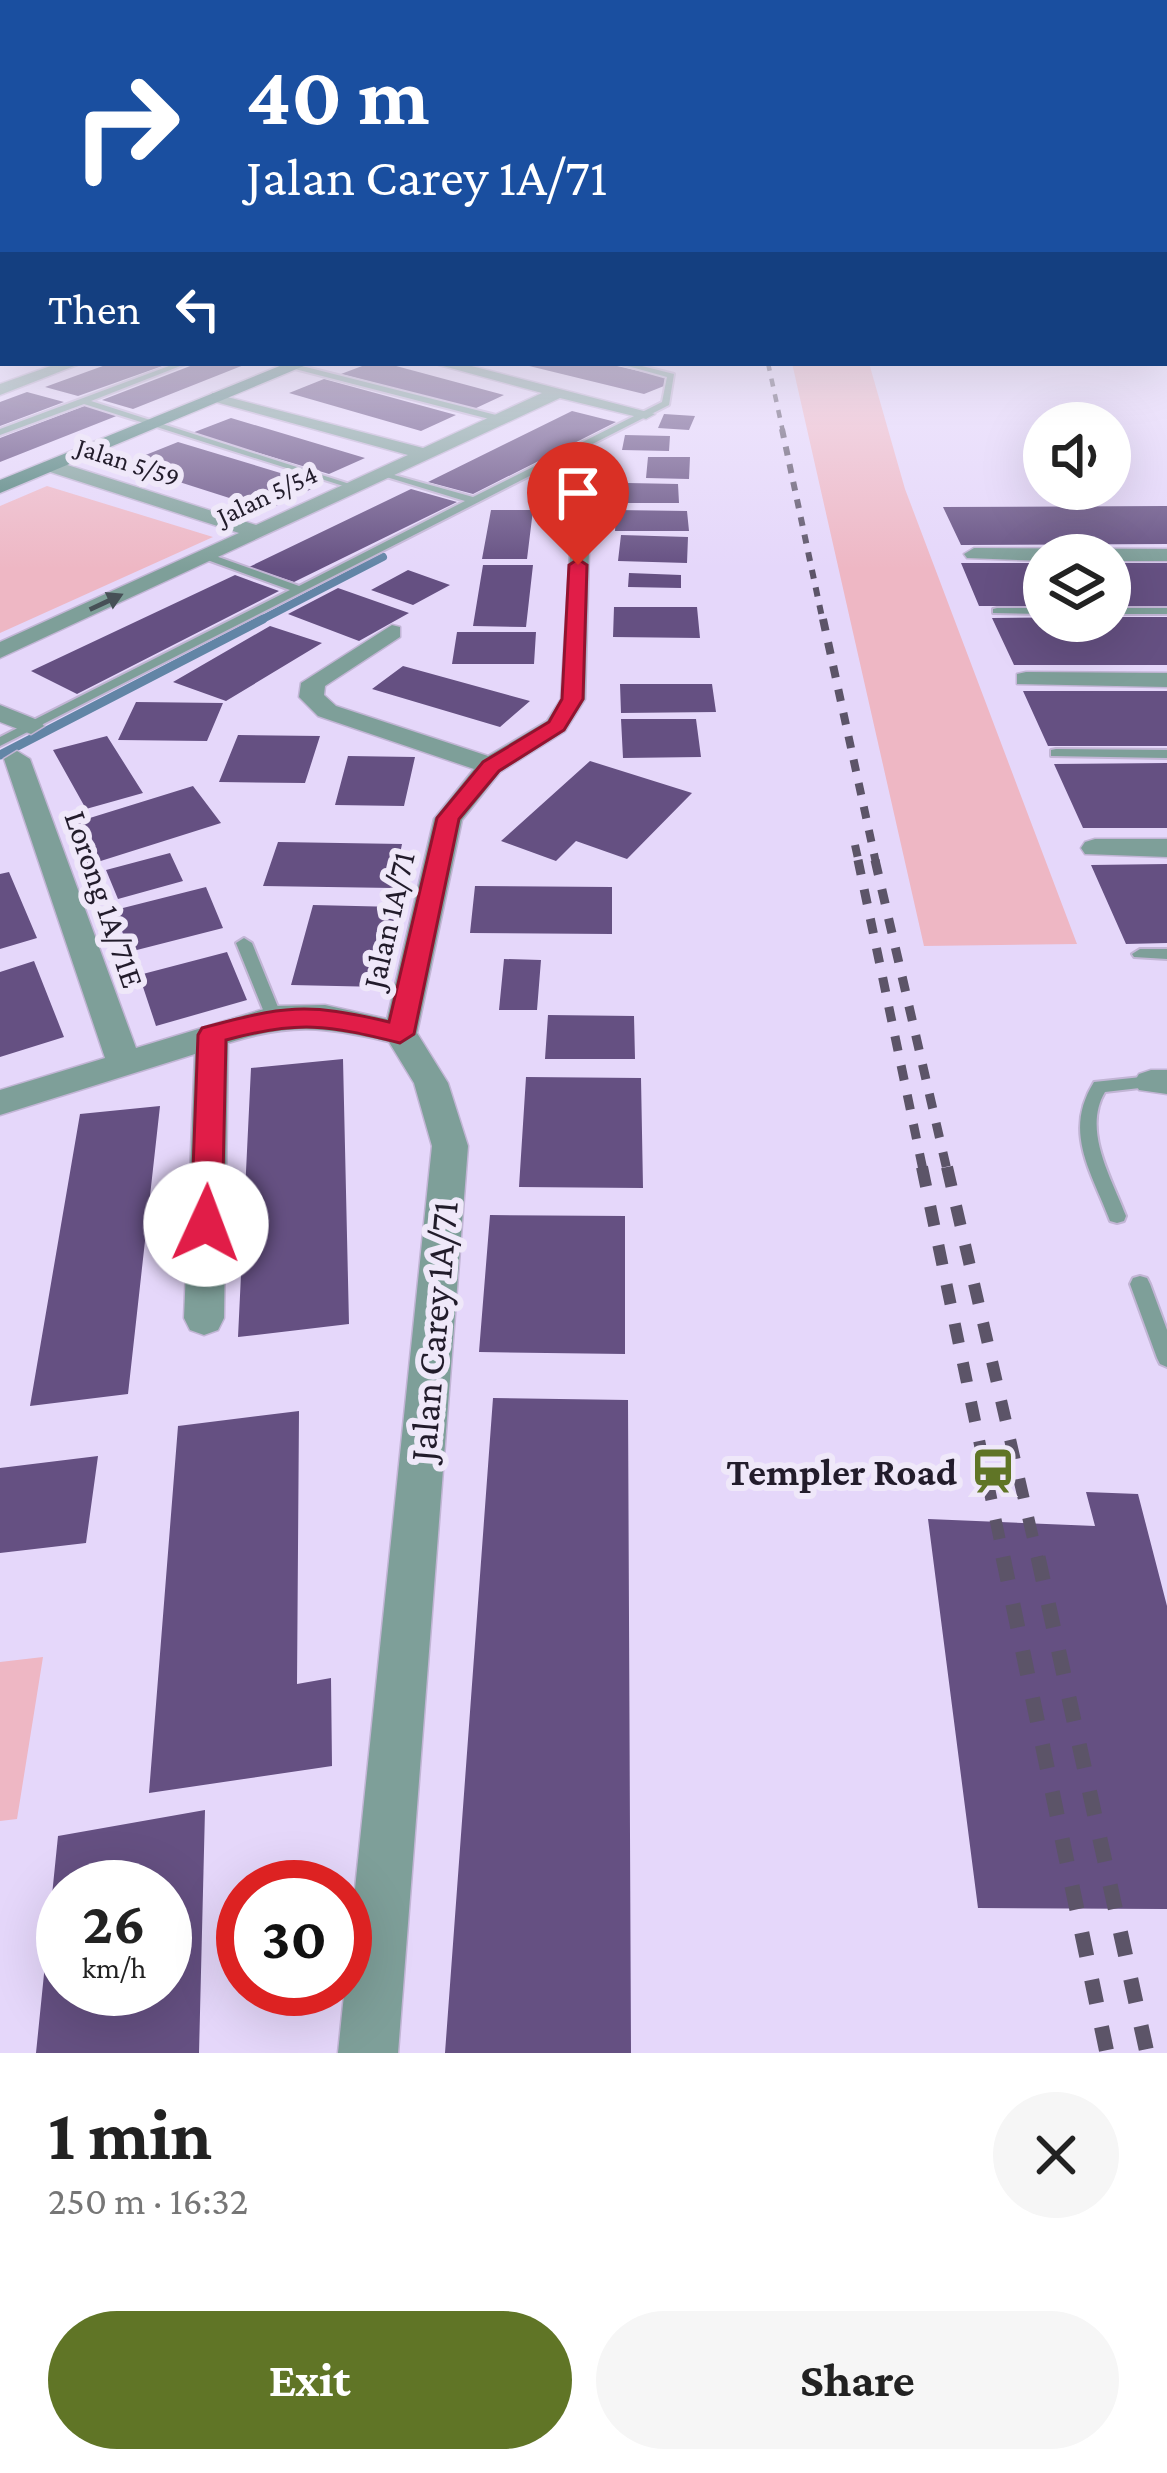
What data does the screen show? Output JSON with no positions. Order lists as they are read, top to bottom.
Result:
{
  "streets": {
    "street": [
      "Jalan 5/59",
      "Jalan 5/54",
      "Lorong 1A/71E",
      "Jalan 1A/71",
      "Jalan Carey 1A/71"
    ]
  },
  "crossings": [
    ["Jalan 5/59", "Jalan 5/54"],
    ["Jalan 1A/71", "Jalan Carey 1A/71"]
  ],
  "places": {
    "station": ["Templer Road"]
  },
  "page": {
    "turn": ["40 m", "Jalan Carey 1A/71"],
    "then": "Then",
    "speed": "26 km/h",
    "limit": "30",
    "heading": ["1 min", "250 m · 16:32"],
    "buttons": ["Exit", "Share"]
  }
}
